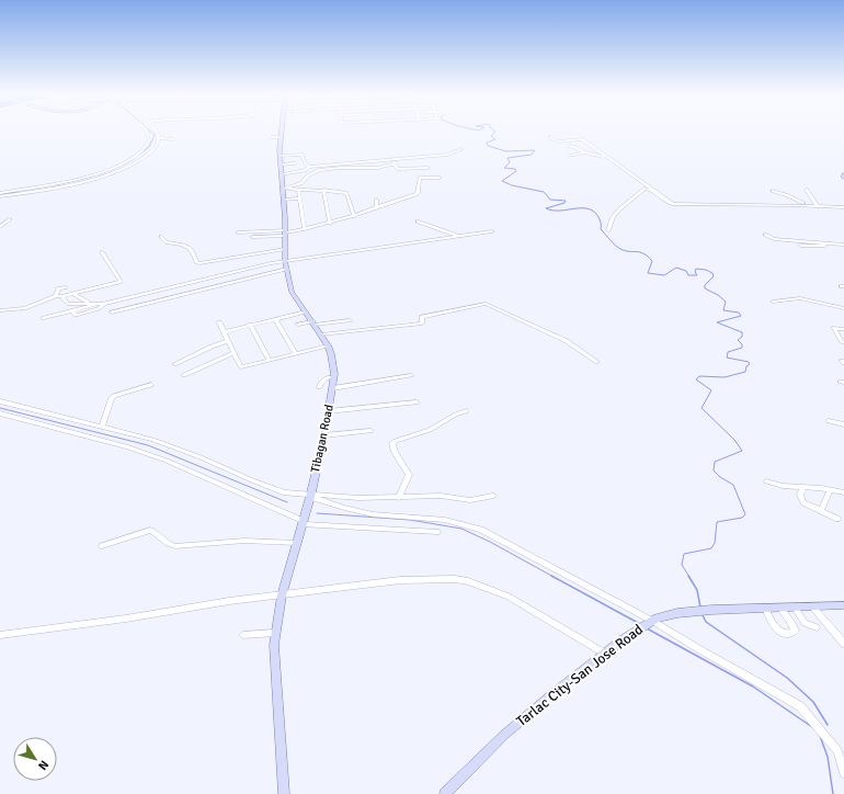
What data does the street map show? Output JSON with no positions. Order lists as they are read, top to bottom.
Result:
{
  "streets": {
    "main road": ["Tibagan Road", "Tarlac City-San Jose Road"]
  },
  "north": "bottom right"
}
